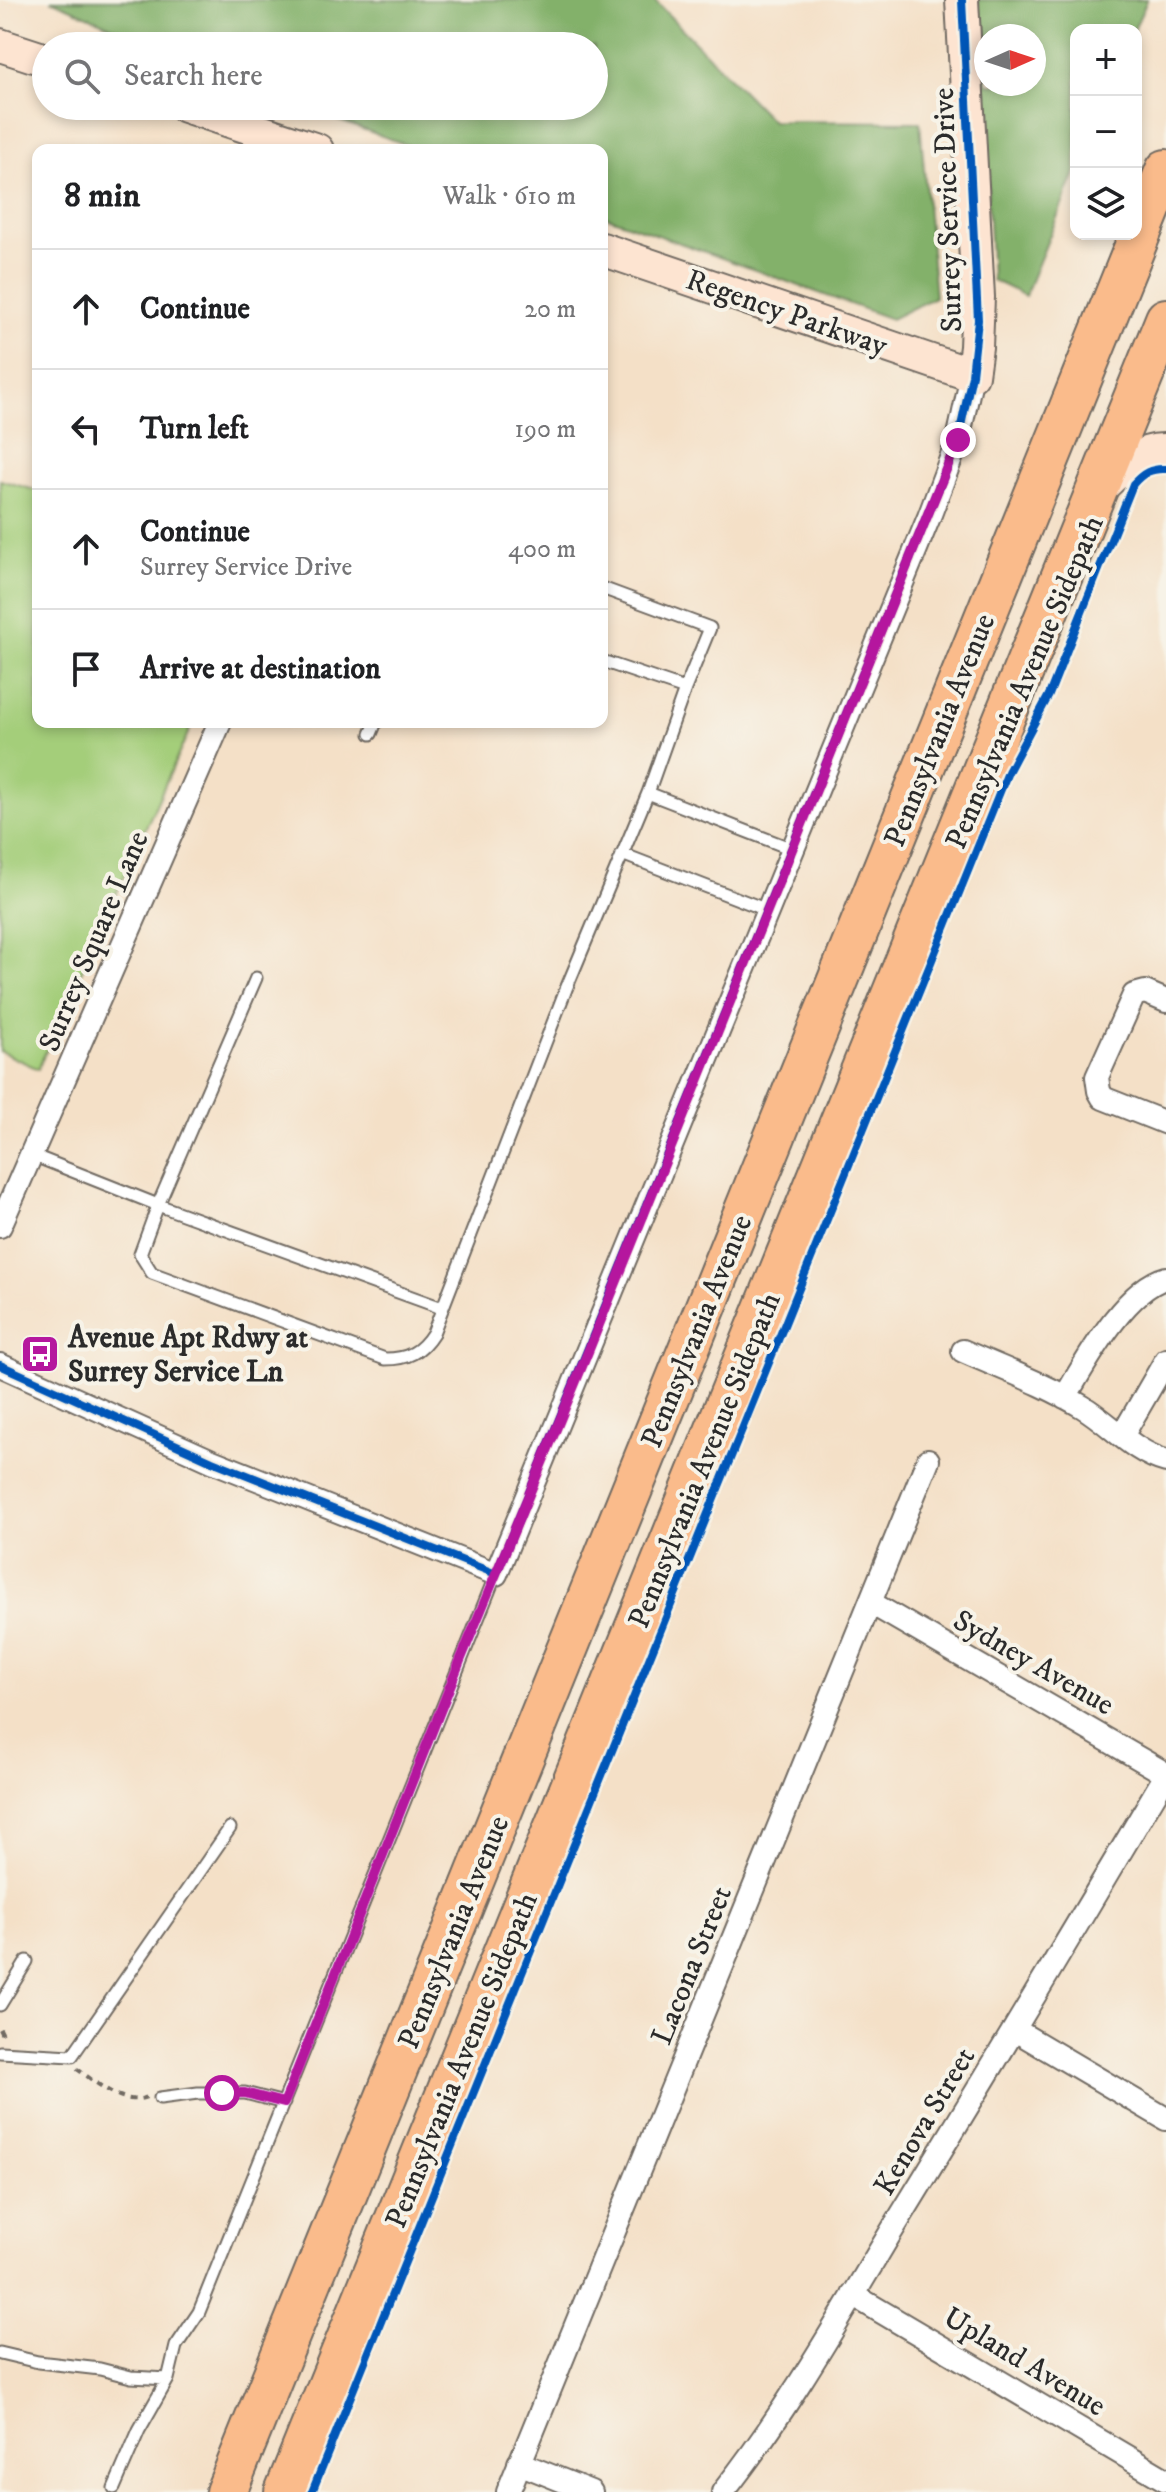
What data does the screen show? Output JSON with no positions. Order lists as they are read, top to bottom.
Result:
{
  "streets": {
    "highway": ["Pennsylvania Avenue"],
    "street": [
      "Surrey Service Drive",
      "Regency Parkway",
      "Surrey Square Lane",
      "Sydney Avenue",
      "Lacona Street",
      "Kenova Street",
      "Upland Avenue"
    ],
    "cycle path": ["Pennsylvania Avenue Sidepath"]
  },
  "crossings": [
    ["Surrey Service Drive", "Regency Parkway"],
    ["Sydney Avenue", "Lacona Street"],
    ["Sydney Avenue", "Kenova Street"],
    ["Kenova Street", "Upland Avenue"]
  ],
  "places": {
    "bus stop": ["Avenue Apt Rdwy at Surrey Service Ln"]
  },
  "north": "right",
  "page": {
    "map_buttons": ["+", "−"],
    "search": "Search here",
    "heading": ["8 min", "Walk · 610 m"],
    "list": [
      ["Continue", "20 m"],
      ["Turn left", "190 m"],
      ["Continue", "Surrey Service Drive", "400 m"],
      "Arrive at destination"
    ]
  }
}
